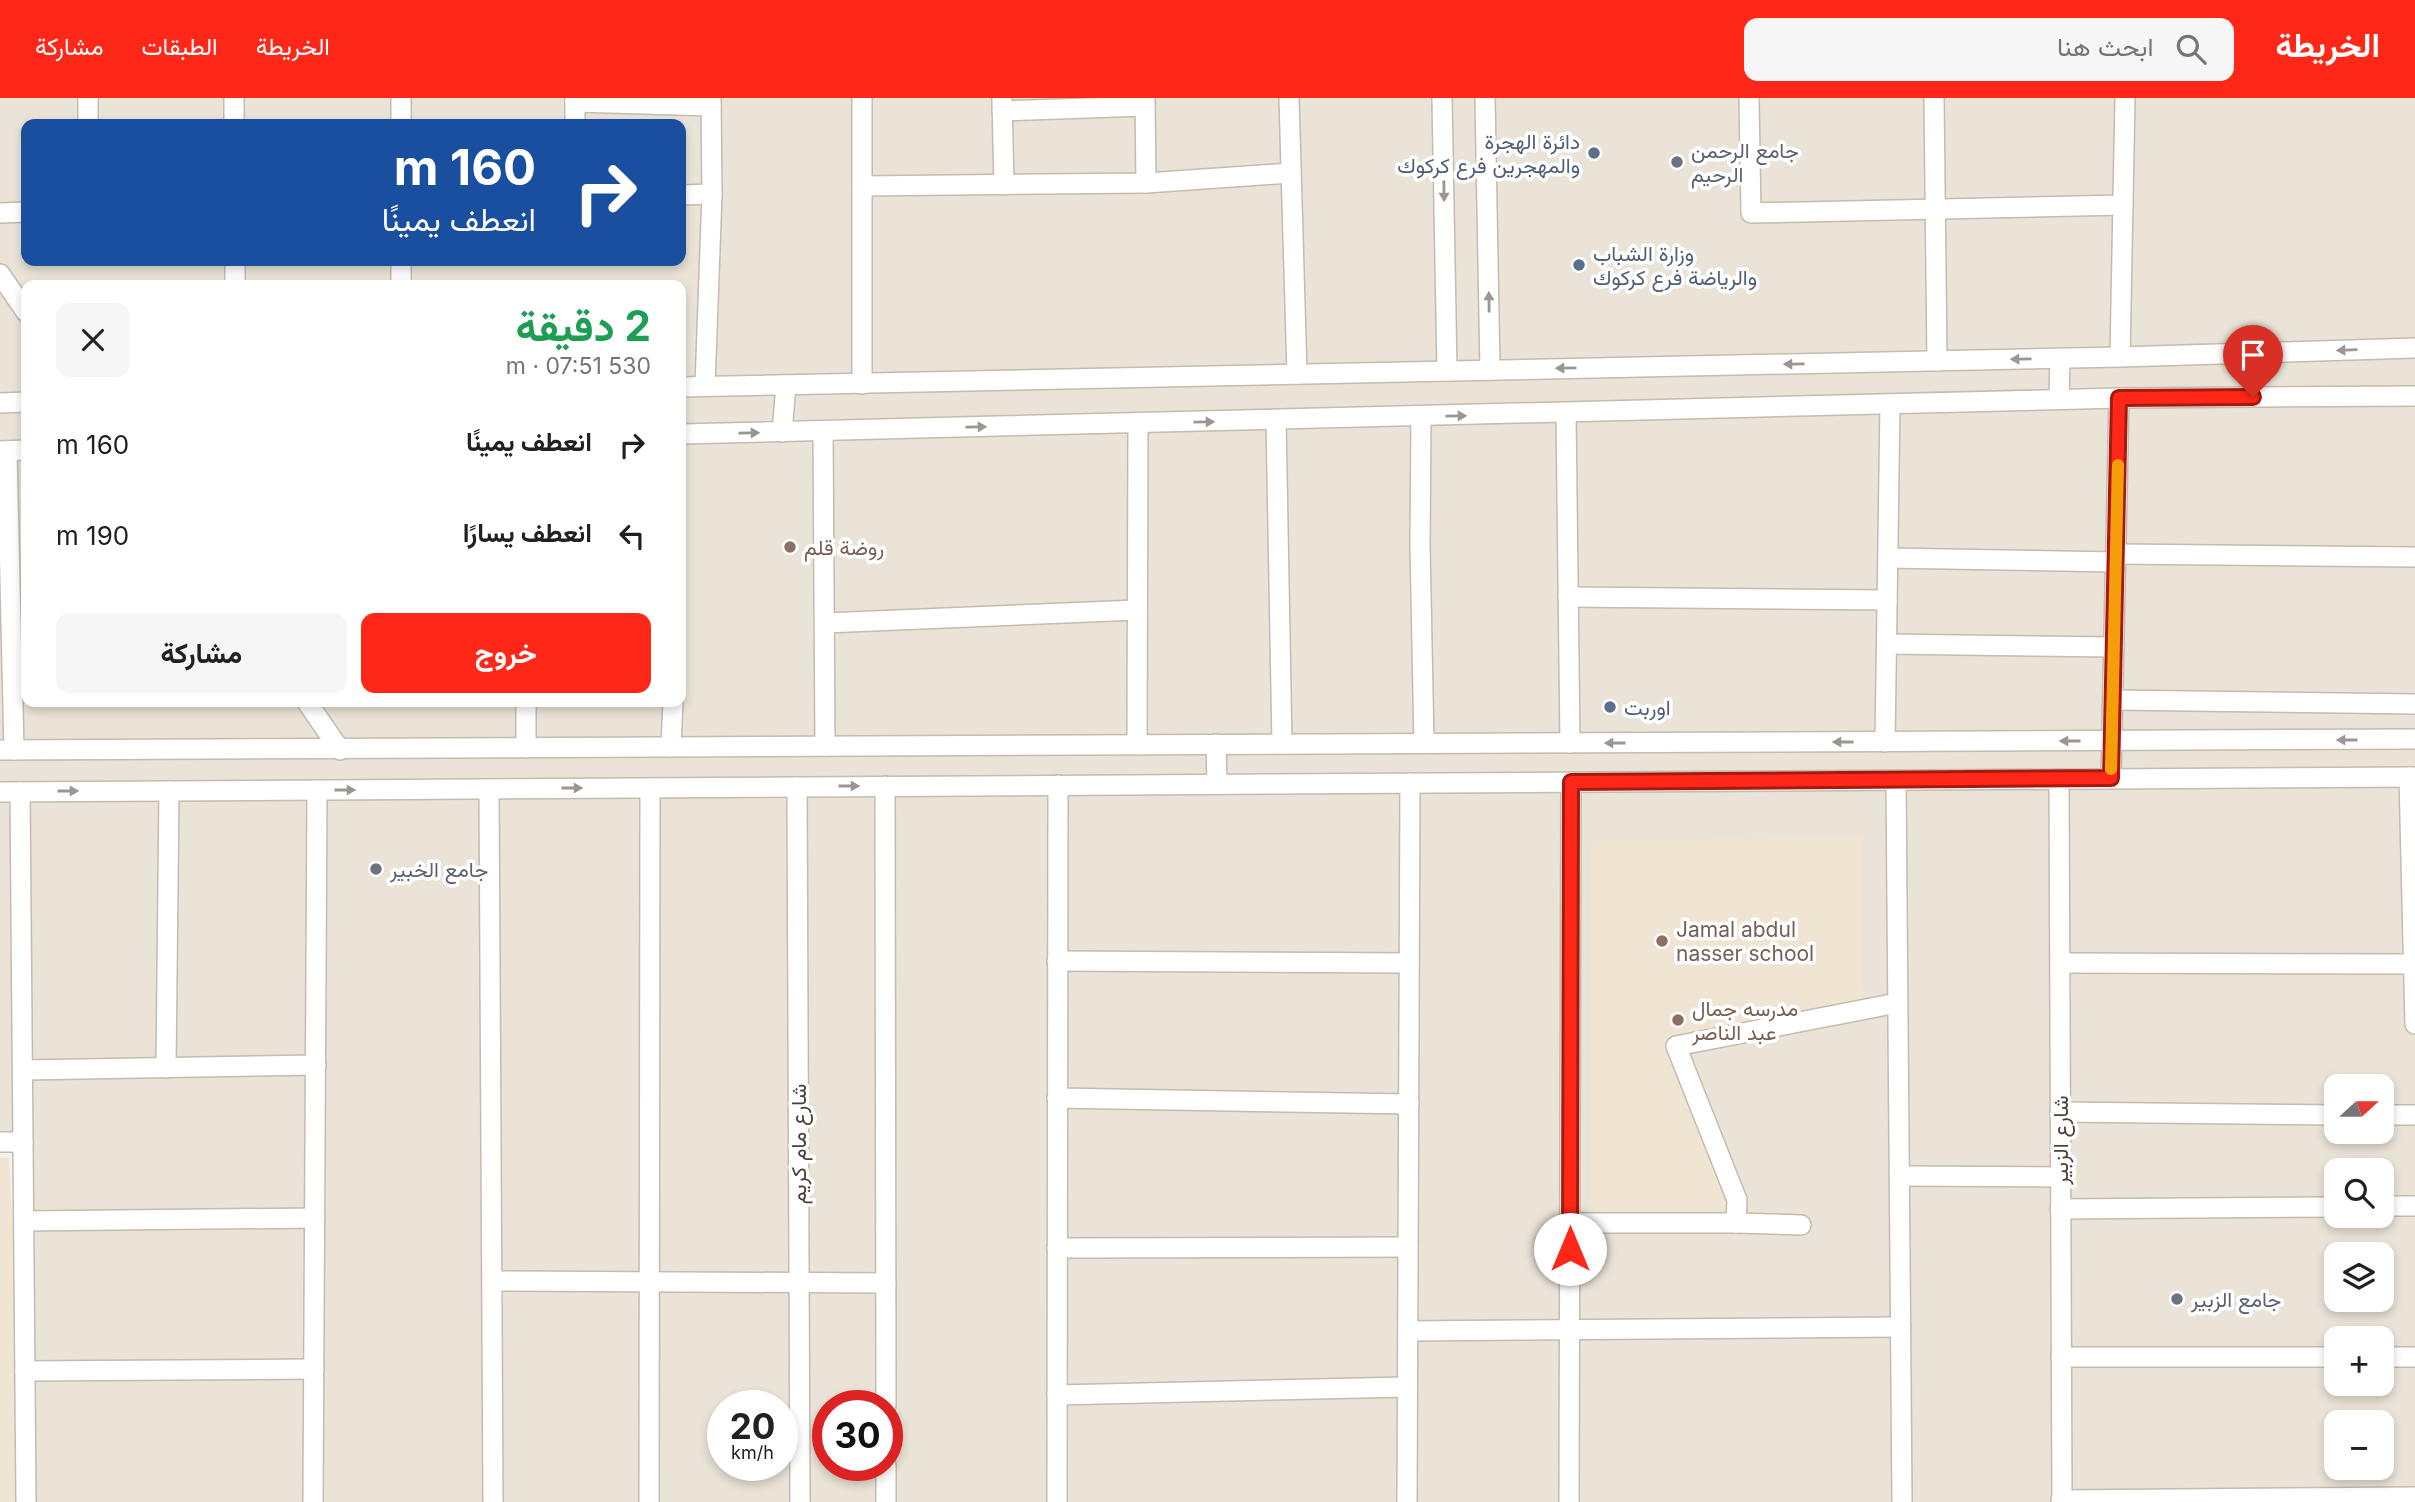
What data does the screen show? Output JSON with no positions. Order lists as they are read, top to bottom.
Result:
{
  "streets": {
    "street": ["شارع الزبير", "شارع مام كريم"]
  },
  "places": [
    "دائرة الهجرة والمهجرين فرع كركوك",
    "جامع الرحمن الرحيم",
    "وزارة الشباب والرياضة فرع كركوك",
    "روضة قلم",
    "اوربت",
    "جامع الخبير",
    "Jamal abdul nasser school",
    "مدرسه جمال عبد الناصر",
    "جامع الزبير"
  ],
  "north": "right",
  "page": {
    "header": "الخريطة",
    "search": "ابحث هنا",
    "nav": ["الخريطة", "الطبقات", "مشاركة"],
    "turn": ["160 m", "انعطف يمينًا"],
    "heading": ["2 دقيقة", "530 m · 07:51"],
    "list": [
      {
        "name": "انعطف يمينًا",
        "value": "160 m"
      },
      {
        "name": "انعطف يسارًا",
        "value": "190 m"
      }
    ],
    "buttons": ["خروج", "مشاركة"],
    "map_buttons": ["+", "−"],
    "speed": "20 km/h",
    "limit": "30"
  }
}
